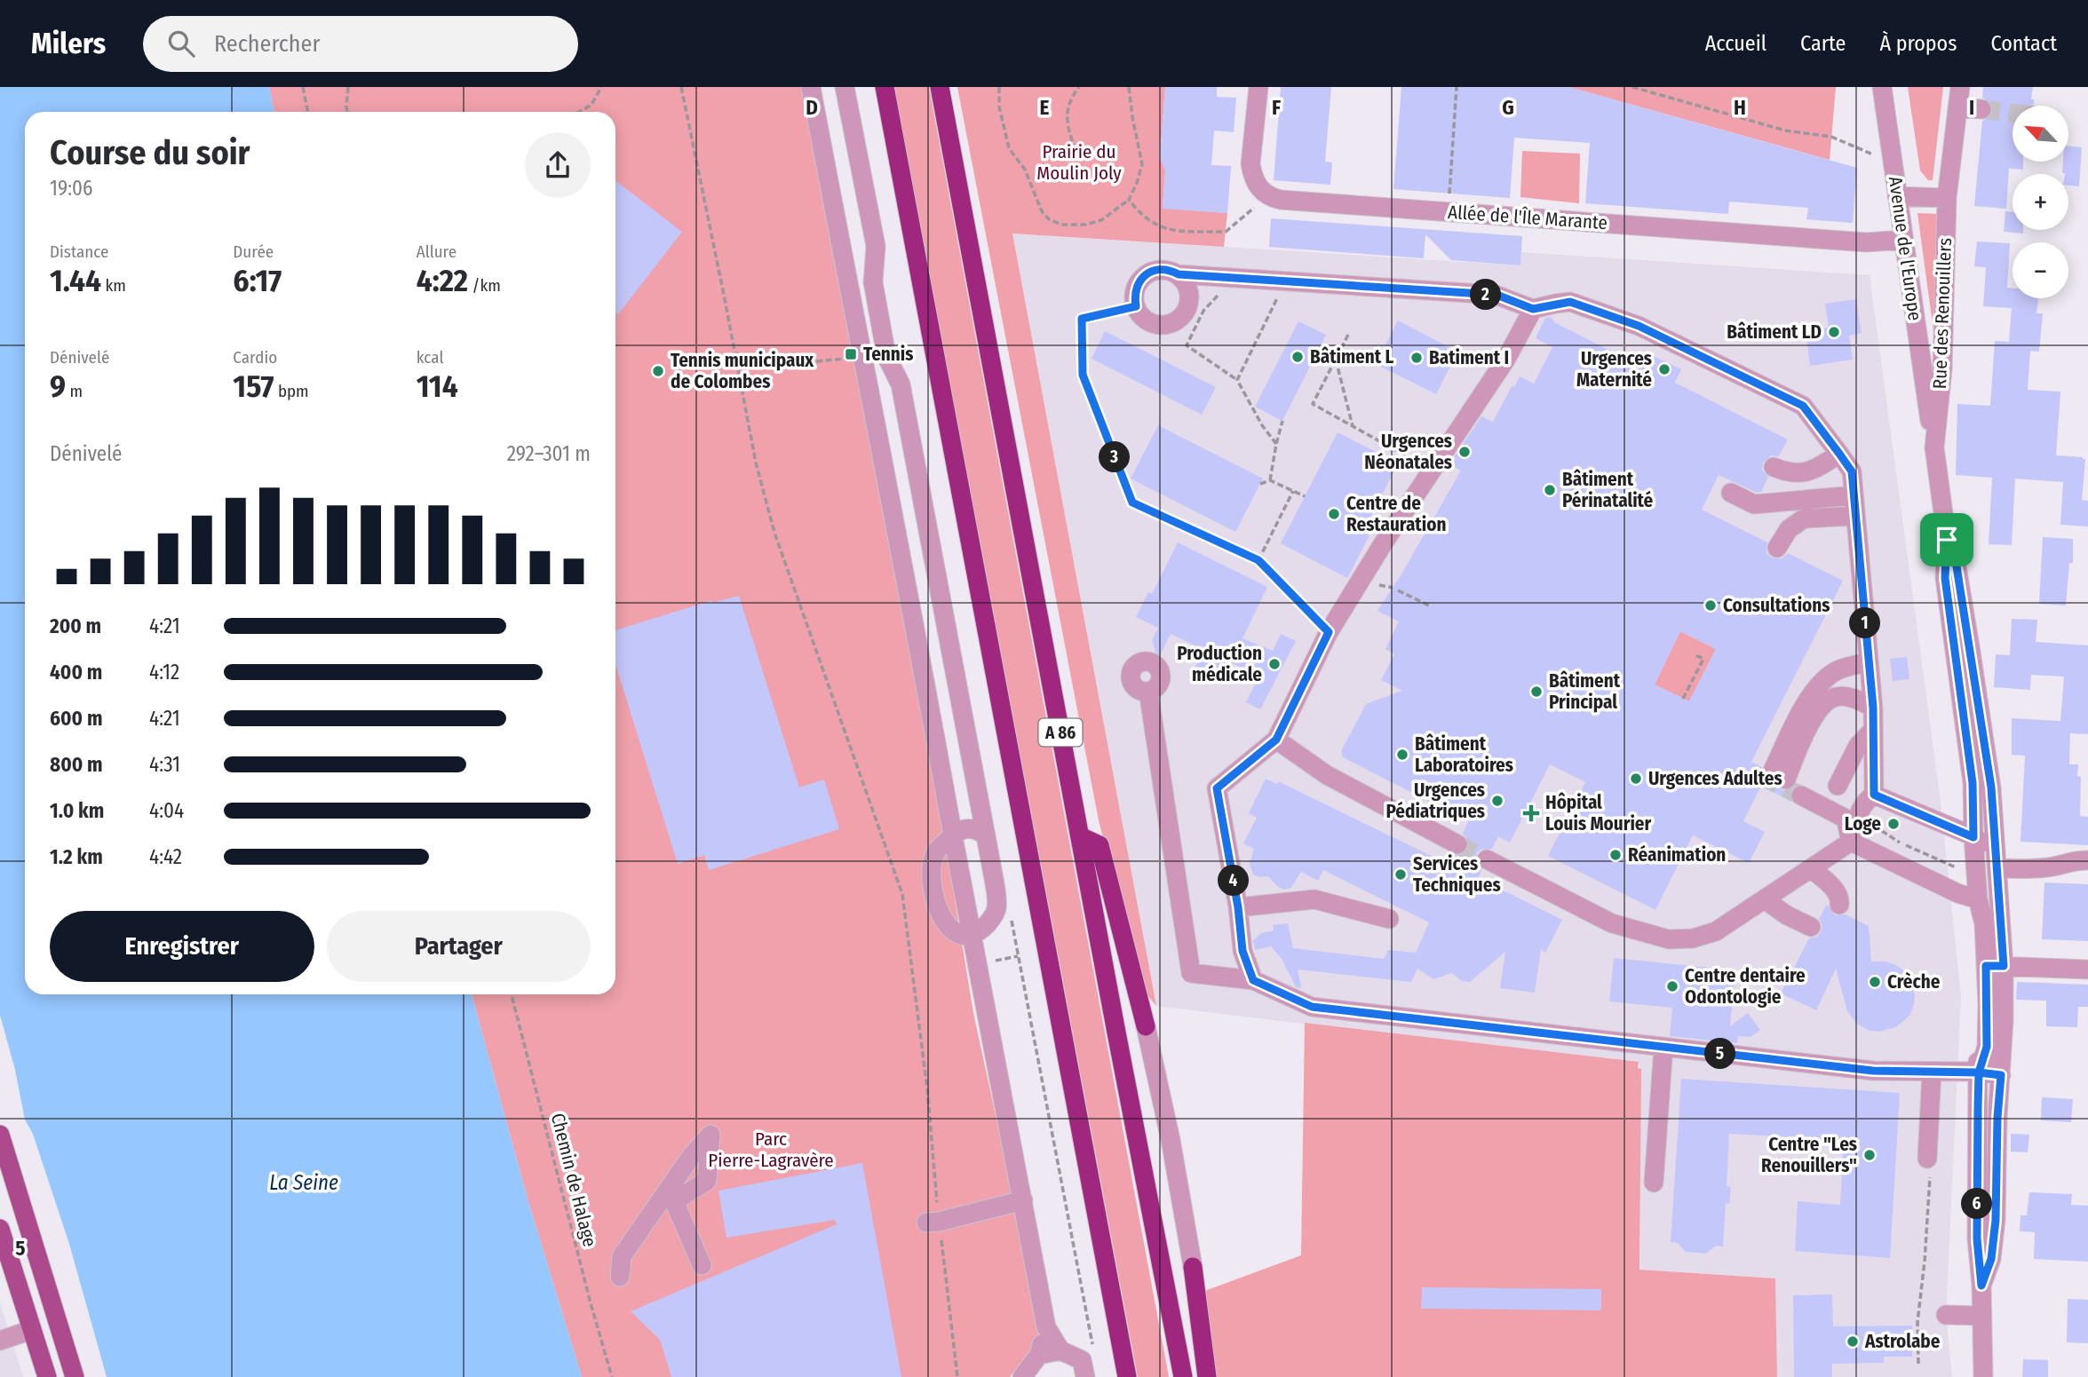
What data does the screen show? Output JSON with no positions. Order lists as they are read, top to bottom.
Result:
{
  "streets": {
    "highway": ["A 86"],
    "street": ["Allée de l'Île Marante", "Avenue de l'Europe", "Rue des Renouillers"],
    "path": ["Chemin de Halage"]
  },
  "crossings": [
    ["Allée de l'Île Marante", "Avenue de l'Europe"],
    ["Avenue de l'Europe", "Rue des Renouillers"]
  ],
  "water": ["La Seine"],
  "parks": ["Prairie du Moulin Joly", "Parc Pierre-Lagravère"],
  "places": {
    "other": [
      "Bâtiment LD",
      "Bâtiment L",
      "Batiment I",
      "Urgences Maternité",
      "Tennis municipaux de Colombes",
      "Urgences Néonatales",
      "Bâtiment Périnatalité",
      "Centre de Restauration",
      "Consultations",
      "Production médicale",
      "Bâtiment Principal",
      "Bâtiment Laboratoires",
      "Urgences Adultes",
      "Urgences Pédiatriques",
      "Loge",
      "Réanimation",
      "Services Techniques",
      "Crèche",
      "Centre dentaire Odontologie",
      "Centre \"Les Renouillers\"",
      "Astrolabe"
    ],
    "transit": ["Tennis"],
    "health": ["Hôpital Louis Mourier"]
  },
  "north": "top left",
  "page": {
    "header": "Milers",
    "search": "Rechercher",
    "nav": [
      "Accueil",
      "Carte",
      "À propos",
      "Contact"
    ],
    "map_buttons": ["+", "−"],
    "heading": ["Course du soir", "19:06"],
    "stats": [
      ["Distance", "1.44 km"],
      ["Durée", "6:17"],
      ["Allure", "4:22 /km"],
      ["Dénivelé", "9 m"],
      ["Cardio", "157 bpm"],
      ["kcal", "114"]
    ],
    "pins": [
      "2",
      "3",
      "1",
      "4",
      "5",
      "6"
    ],
    "chart": ["Dénivelé", "292–301 m"],
    "list": [
      {
        "name": "200 m",
        "note": "4:21"
      },
      {
        "name": "400 m",
        "note": "4:12"
      },
      {
        "name": "600 m",
        "note": "4:21"
      },
      {
        "name": "800 m",
        "note": "4:31"
      },
      {
        "name": "1.0 km",
        "note": "4:04"
      },
      {
        "name": "1.2 km",
        "note": "4:42"
      }
    ],
    "buttons": ["Enregistrer", "Partager"]
  },
  "grid": {
    "columns": [
      "D",
      "E",
      "F",
      "G",
      "H",
      "I"
    ],
    "rows": ["5"]
  }
}
